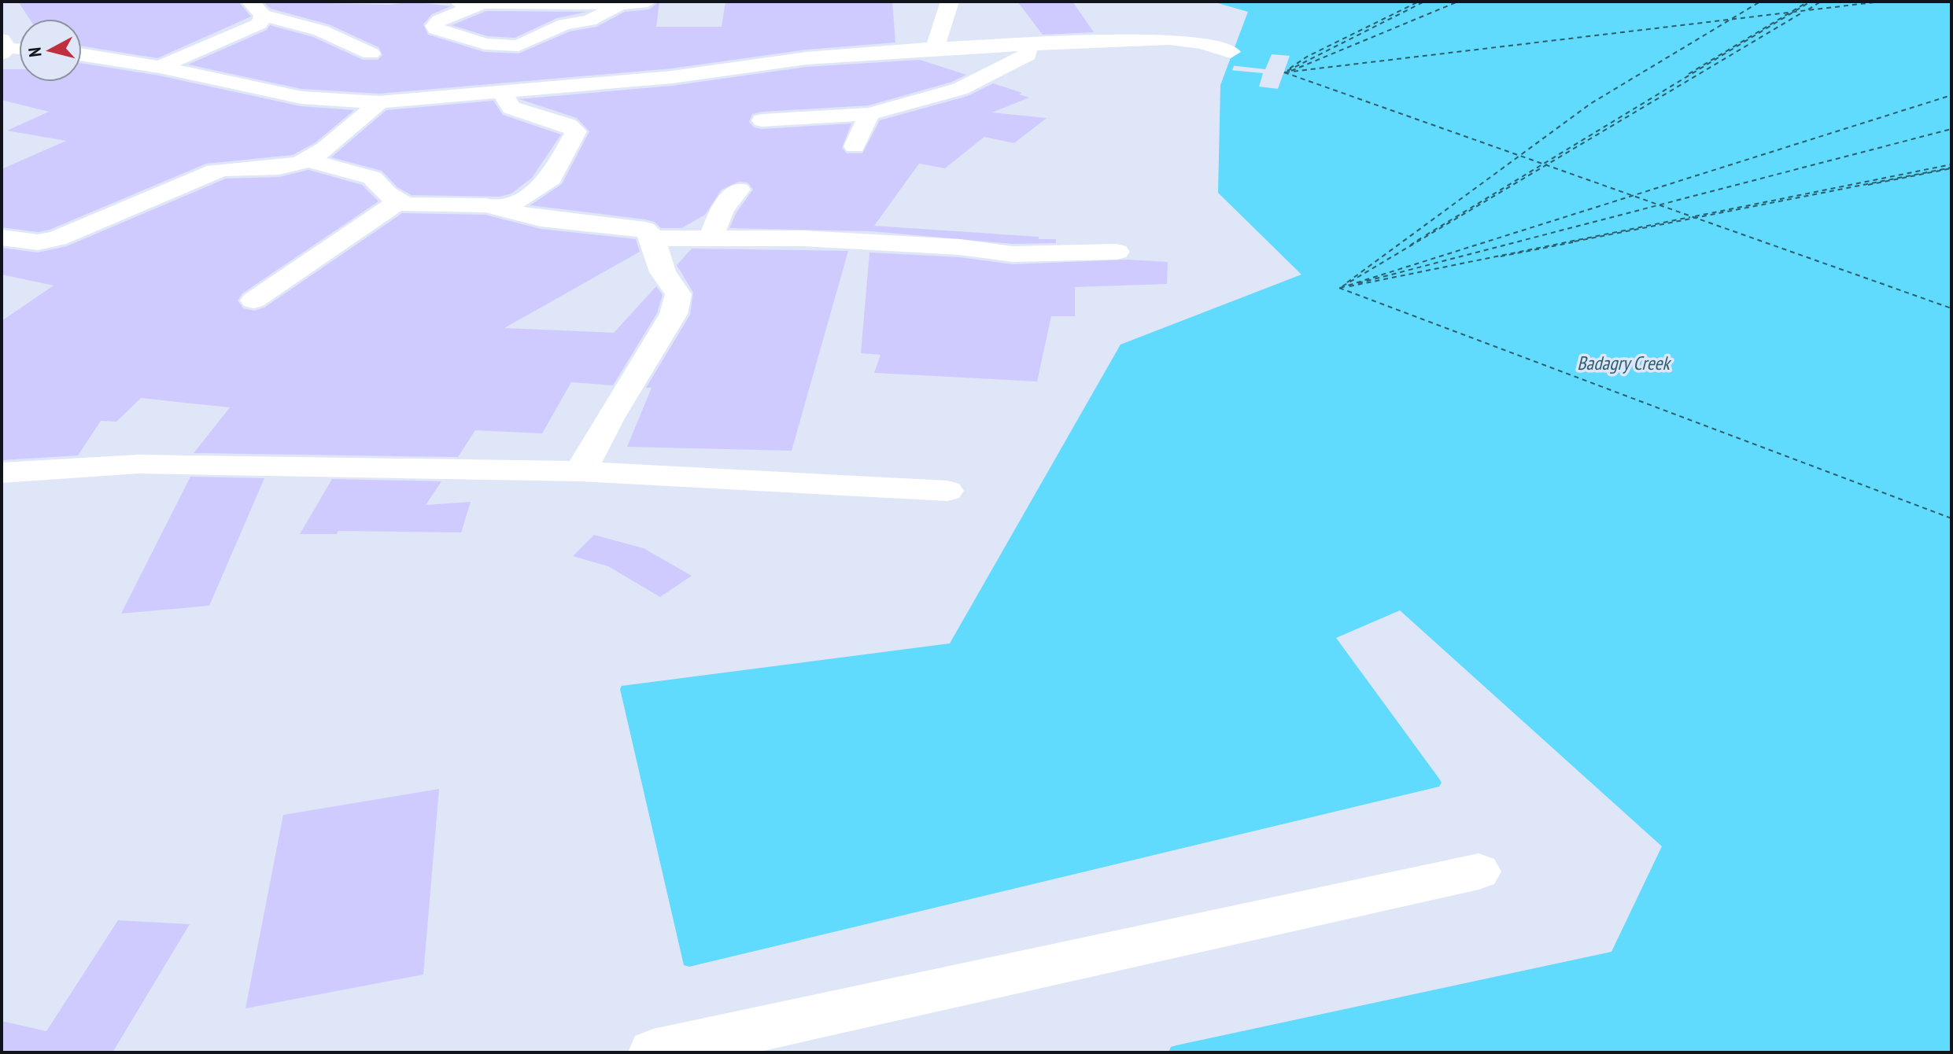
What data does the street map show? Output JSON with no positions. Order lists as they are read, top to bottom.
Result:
{
  "water": ["Badagry Creek"],
  "north": "left"
}
